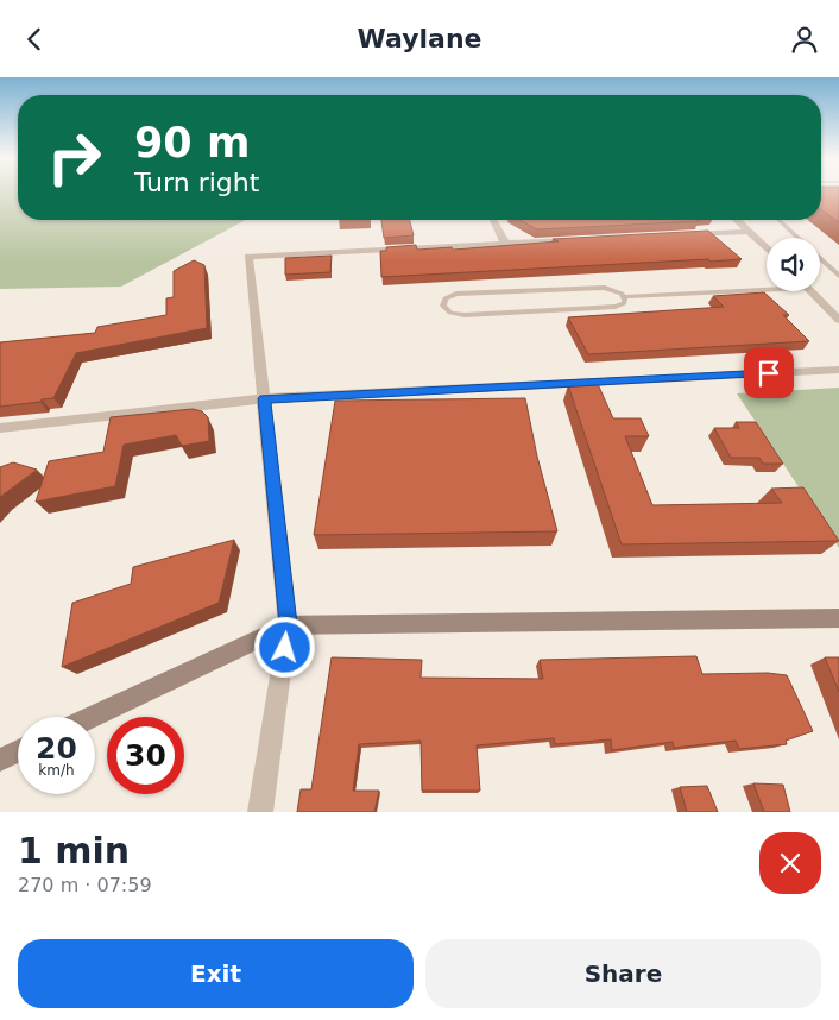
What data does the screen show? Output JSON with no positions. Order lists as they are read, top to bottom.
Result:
{
  "page": {
    "header": "Waylane",
    "turn": ["90 m", "Turn right"],
    "speed": "20 km/h",
    "limit": "30",
    "heading": ["1 min", "270 m · 07:59"],
    "buttons": ["Exit", "Share"]
  }
}
